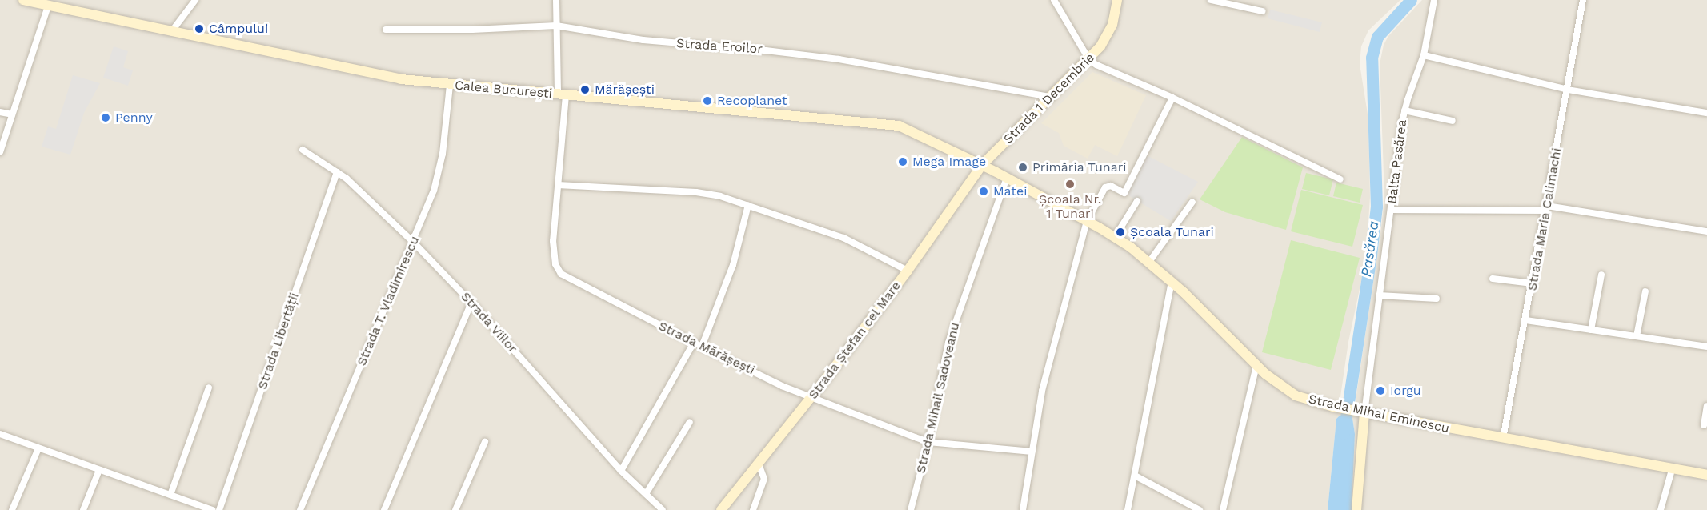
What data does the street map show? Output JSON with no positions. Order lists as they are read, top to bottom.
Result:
{
  "streets": {
    "main road": [
      "Calea București",
      "Strada 1 Decembrie",
      "Strada Ștefan cel Mare",
      "Strada Mihai Eminescu"
    ],
    "street": [
      "Strada Eroilor",
      "Balta Pasărea",
      "Strada Maria Calimachi",
      "Strada T. Vladimirescu",
      "Strada Viilor",
      "Strada Libertății",
      "Strada Mărășești",
      "Strada Mihail Sadoveanu"
    ]
  },
  "crossings": [
    ["Strada Eroilor", "Strada 1 Decembrie"],
    ["Strada Eroilor", "Strada Mărășești"],
    ["Calea București", "Strada 1 Decembrie"],
    ["Calea București", "Strada T. Vladimirescu"],
    ["Calea București", "Strada Ștefan cel Mare"],
    ["Calea București", "Strada Mărășești"],
    ["Calea București", "Strada Mihai Eminescu"],
    ["Strada 1 Decembrie", "Strada Ștefan cel Mare"],
    ["Strada 1 Decembrie", "Strada Mihai Eminescu"],
    ["Balta Pasărea", "Strada Mihai Eminescu"],
    ["Strada Maria Calimachi", "Strada Mihai Eminescu"],
    ["Strada T. Vladimirescu", "Strada Viilor"],
    ["Strada Viilor", "Strada Libertății"],
    ["Strada Ștefan cel Mare", "Strada Mărășești"],
    ["Strada Ștefan cel Mare", "Strada Mihai Eminescu"],
    ["Strada Mărășești", "Strada Mihail Sadoveanu"],
    ["Strada Mihail Sadoveanu", "Strada Mihai Eminescu"]
  ],
  "water": ["Pasărea"],
  "places": [
    "Câmpului",
    "Mărășești",
    "Recoplanet",
    "Penny",
    "Mega Image",
    "Primăria Tunari",
    "Școala Nr. 1 Tunari",
    "Matei",
    "Școala Tunari",
    "Iorgu"
  ]
}
